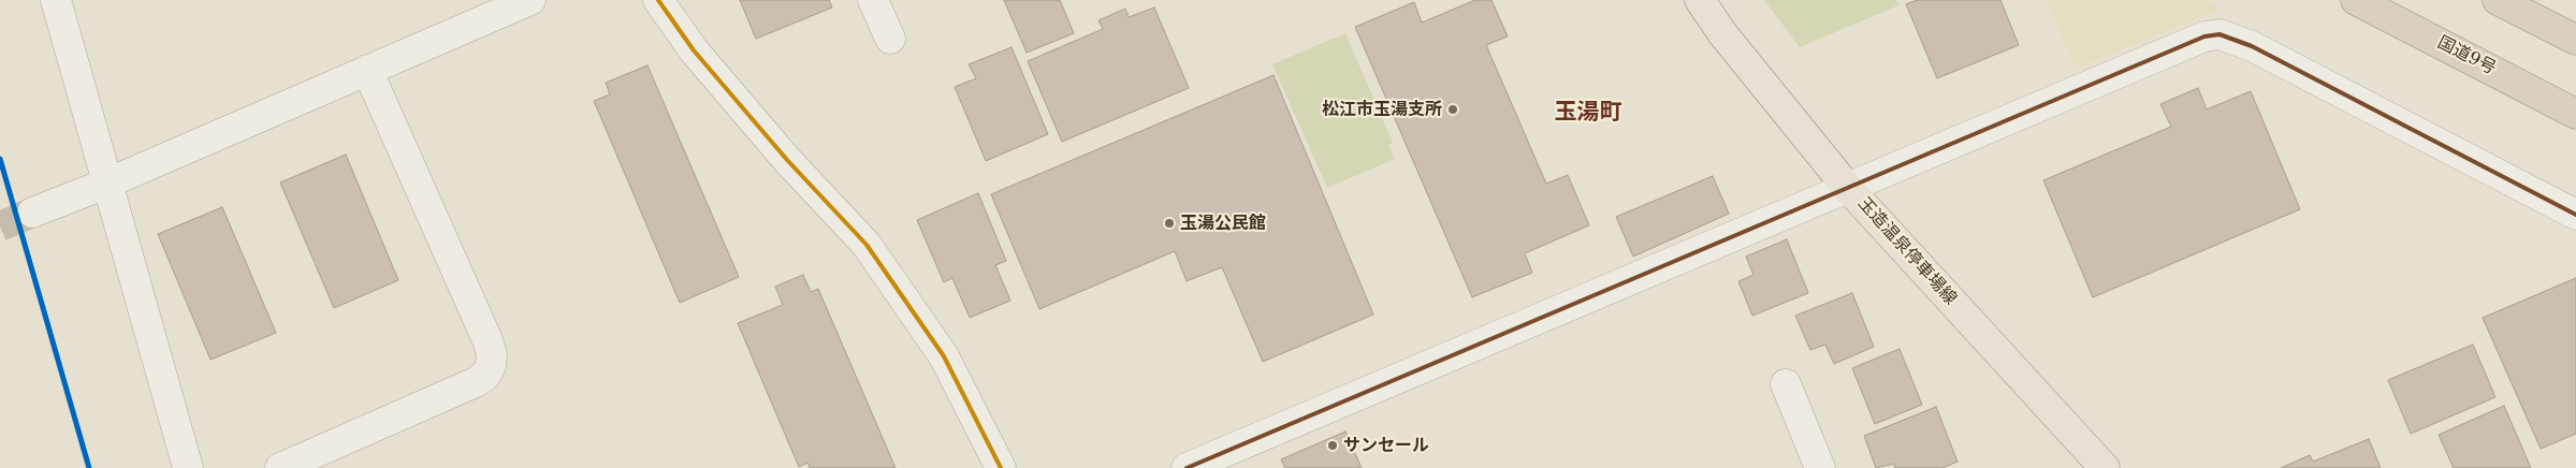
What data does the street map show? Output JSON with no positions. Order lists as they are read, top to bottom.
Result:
{
  "streets": {
    "highway": ["国道9号"],
    "main road": ["玉造温泉停車場線"]
  },
  "districts": ["玉湯町"],
  "places": ["松江市玉湯支所", "玉湯公民館", "サンセール"]
}
